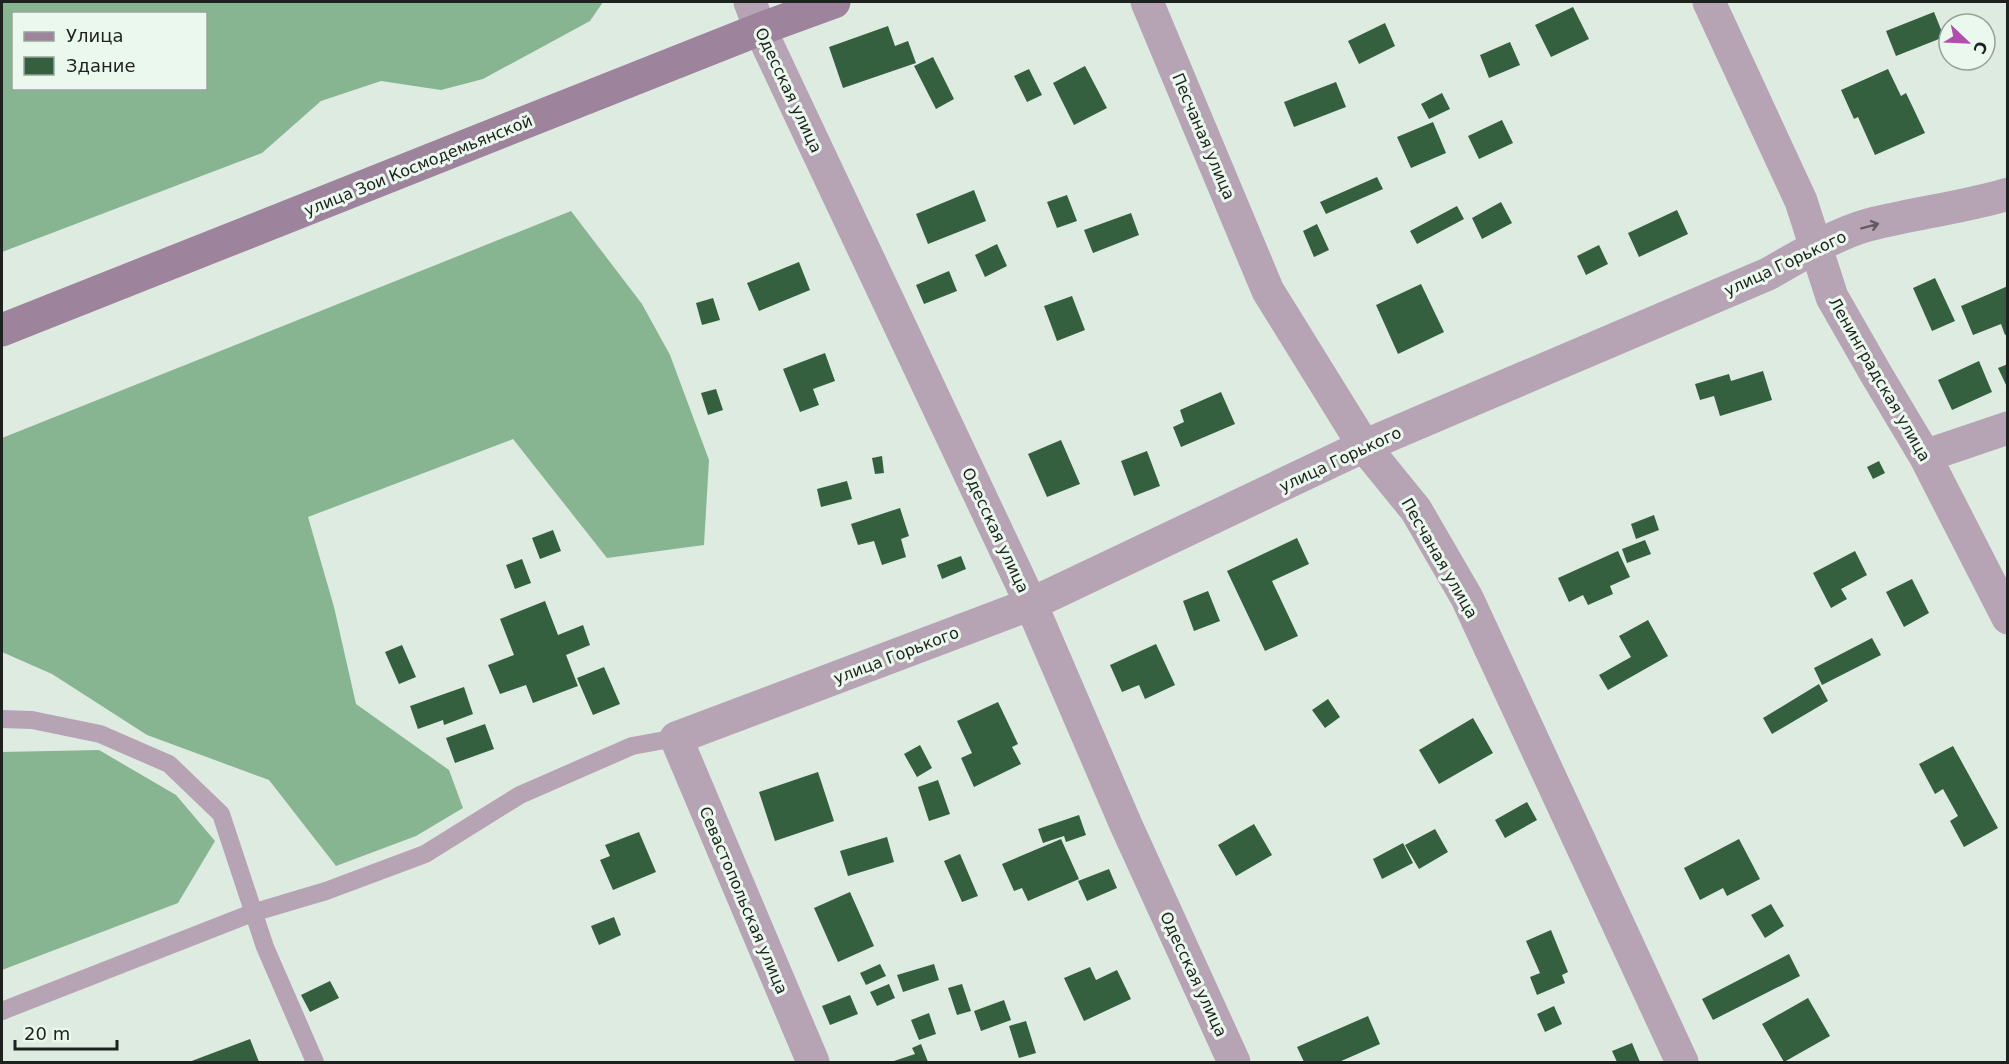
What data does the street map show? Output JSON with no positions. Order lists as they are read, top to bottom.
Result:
{
  "streets": {
    "street": [
      "Одесская улица",
      "Песчаная улица",
      "улица Зои Космодемьянской",
      "улица Горького",
      "Ленинградская улица",
      "Севастопольская улица"
    ]
  },
  "crossings": [
    ["Одесская улица", "улица Зои Космодемьянской"],
    ["Одесская улица", "улица Горького"],
    ["Песчаная улица", "улица Горького"],
    ["улица Горького", "Ленинградская улица"],
    ["улица Горького", "Севастопольская улица"]
  ],
  "legend": ["Улица", "Здание"],
  "scale_bar": "20 m",
  "north": "bottom right"
}
